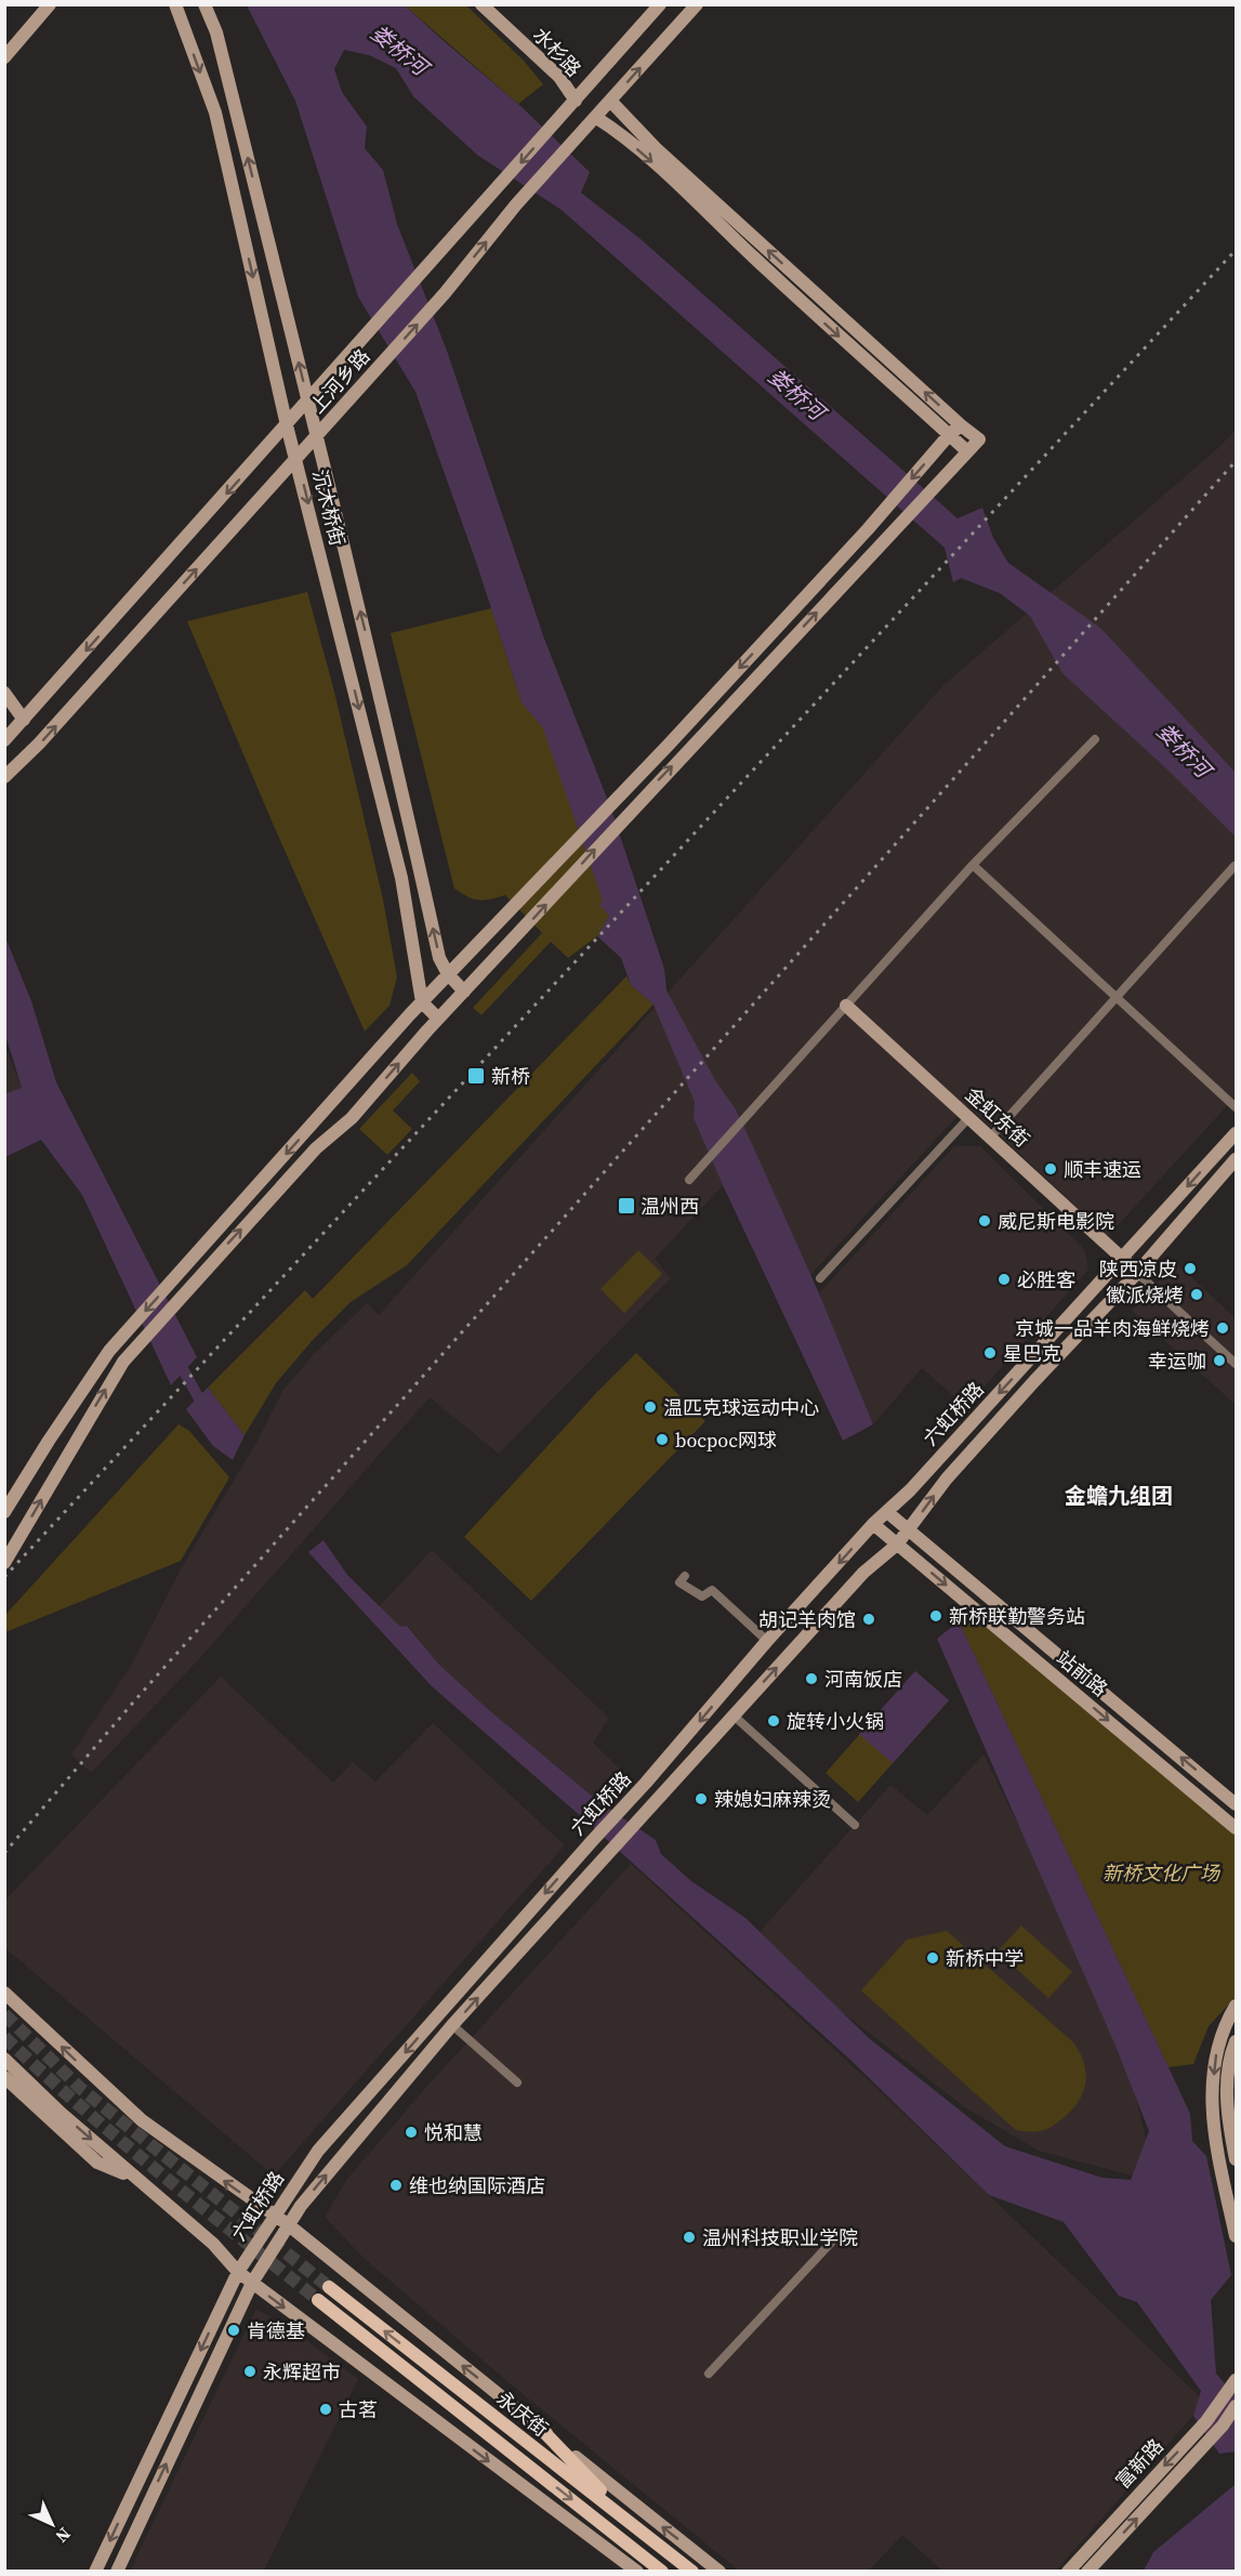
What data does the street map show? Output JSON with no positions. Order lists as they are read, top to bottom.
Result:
{
  "streets": {
    "main road": ["永庆街"],
    "street": [
      "水杉路",
      "上河乡路",
      "沉木桥街",
      "金虹东街",
      "六虹桥路",
      "站前路",
      "富新路"
    ]
  },
  "crossings": [
    ["水杉路", "上河乡路"],
    ["上河乡路", "沉木桥街"],
    ["金虹东街", "六虹桥路"],
    ["六虹桥路", "站前路"]
  ],
  "districts": ["金蟾九组团"],
  "water": ["娄桥河"],
  "parks": ["新桥文化广场"],
  "places": {
    "transit": ["新桥", "温州西"],
    "other": [
      "顺丰速运",
      "威尼斯电影院",
      "陕西凉皮",
      "必胜客",
      "徽派烧烤",
      "京城一品羊肉海鲜烧烤",
      "星巴克",
      "幸运咖",
      "温匹克球运动中心",
      "bocpoc网球",
      "新桥联勤警务站",
      "胡记羊肉馆",
      "河南饭店",
      "旋转小火锅",
      "辣媳妇麻辣烫",
      "新桥中学",
      "悦和慧",
      "维也纳国际酒店",
      "温州科技职业学院",
      "肯德基",
      "永辉超市",
      "古茗"
    ]
  },
  "north": "bottom right"
}
